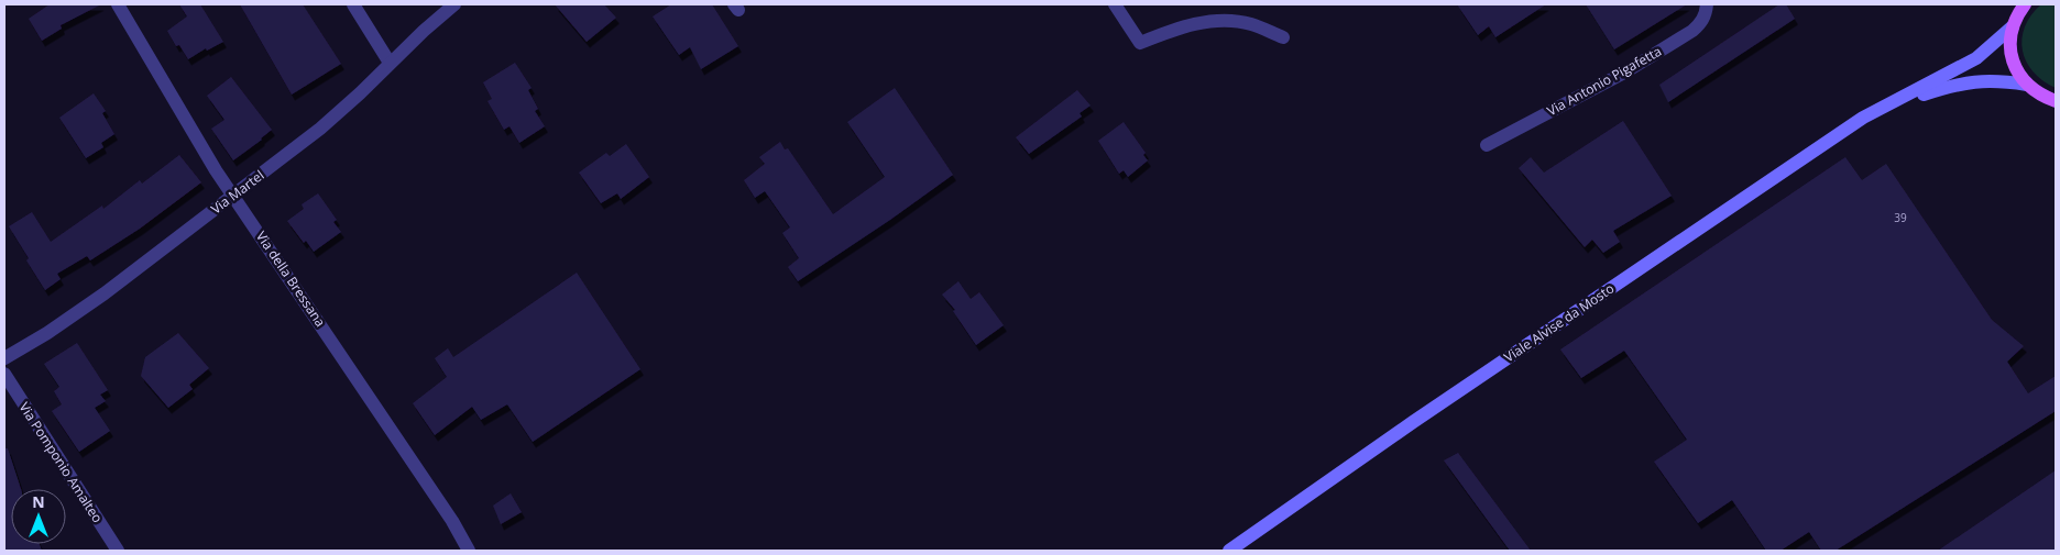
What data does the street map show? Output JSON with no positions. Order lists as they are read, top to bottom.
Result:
{
  "streets": {
    "main road": ["Viale Alvise da Mosto"],
    "street": [
      "Via Antonio Pigafetta",
      "Via Martel",
      "Via della Bressana",
      "Via Pomponio Amalteo"
    ]
  },
  "crossings": [
    ["Via Martel", "Via della Bressana"]
  ],
  "house_numbers": ["39"],
  "north": "top"
}
